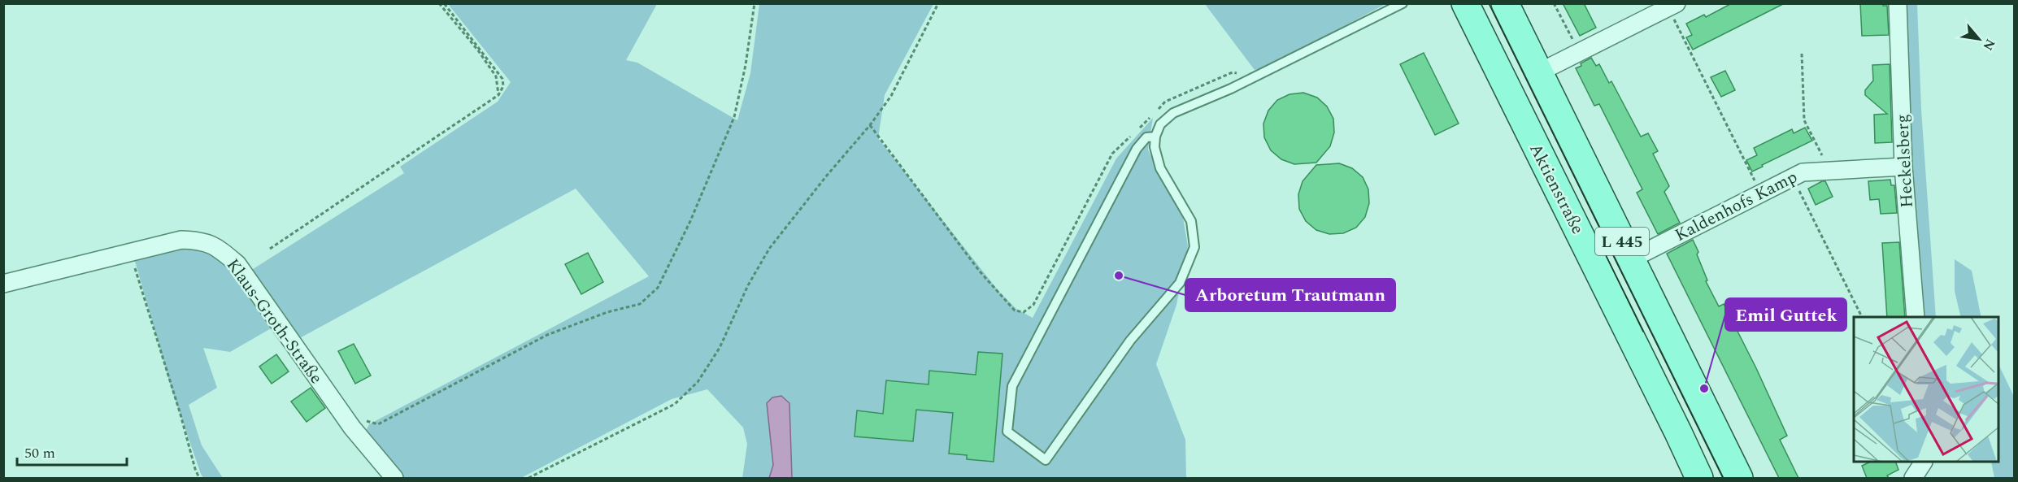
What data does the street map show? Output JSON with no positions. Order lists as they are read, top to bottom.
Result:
{
  "streets": {
    "main road": ["Aktienstraße", "L 445"],
    "street": ["Heckelsberg", "Kaldenhofs Kamp", "Klaus-Groth-Straße"]
  },
  "crossings": [
    ["Heckelsberg", "Kaldenhofs Kamp"],
    ["Aktienstraße", "Kaldenhofs Kamp"]
  ],
  "places": ["Arboretum Trautmann", "Emil Guttek"],
  "scale_bar": "50 m",
  "north": "bottom right"
}
